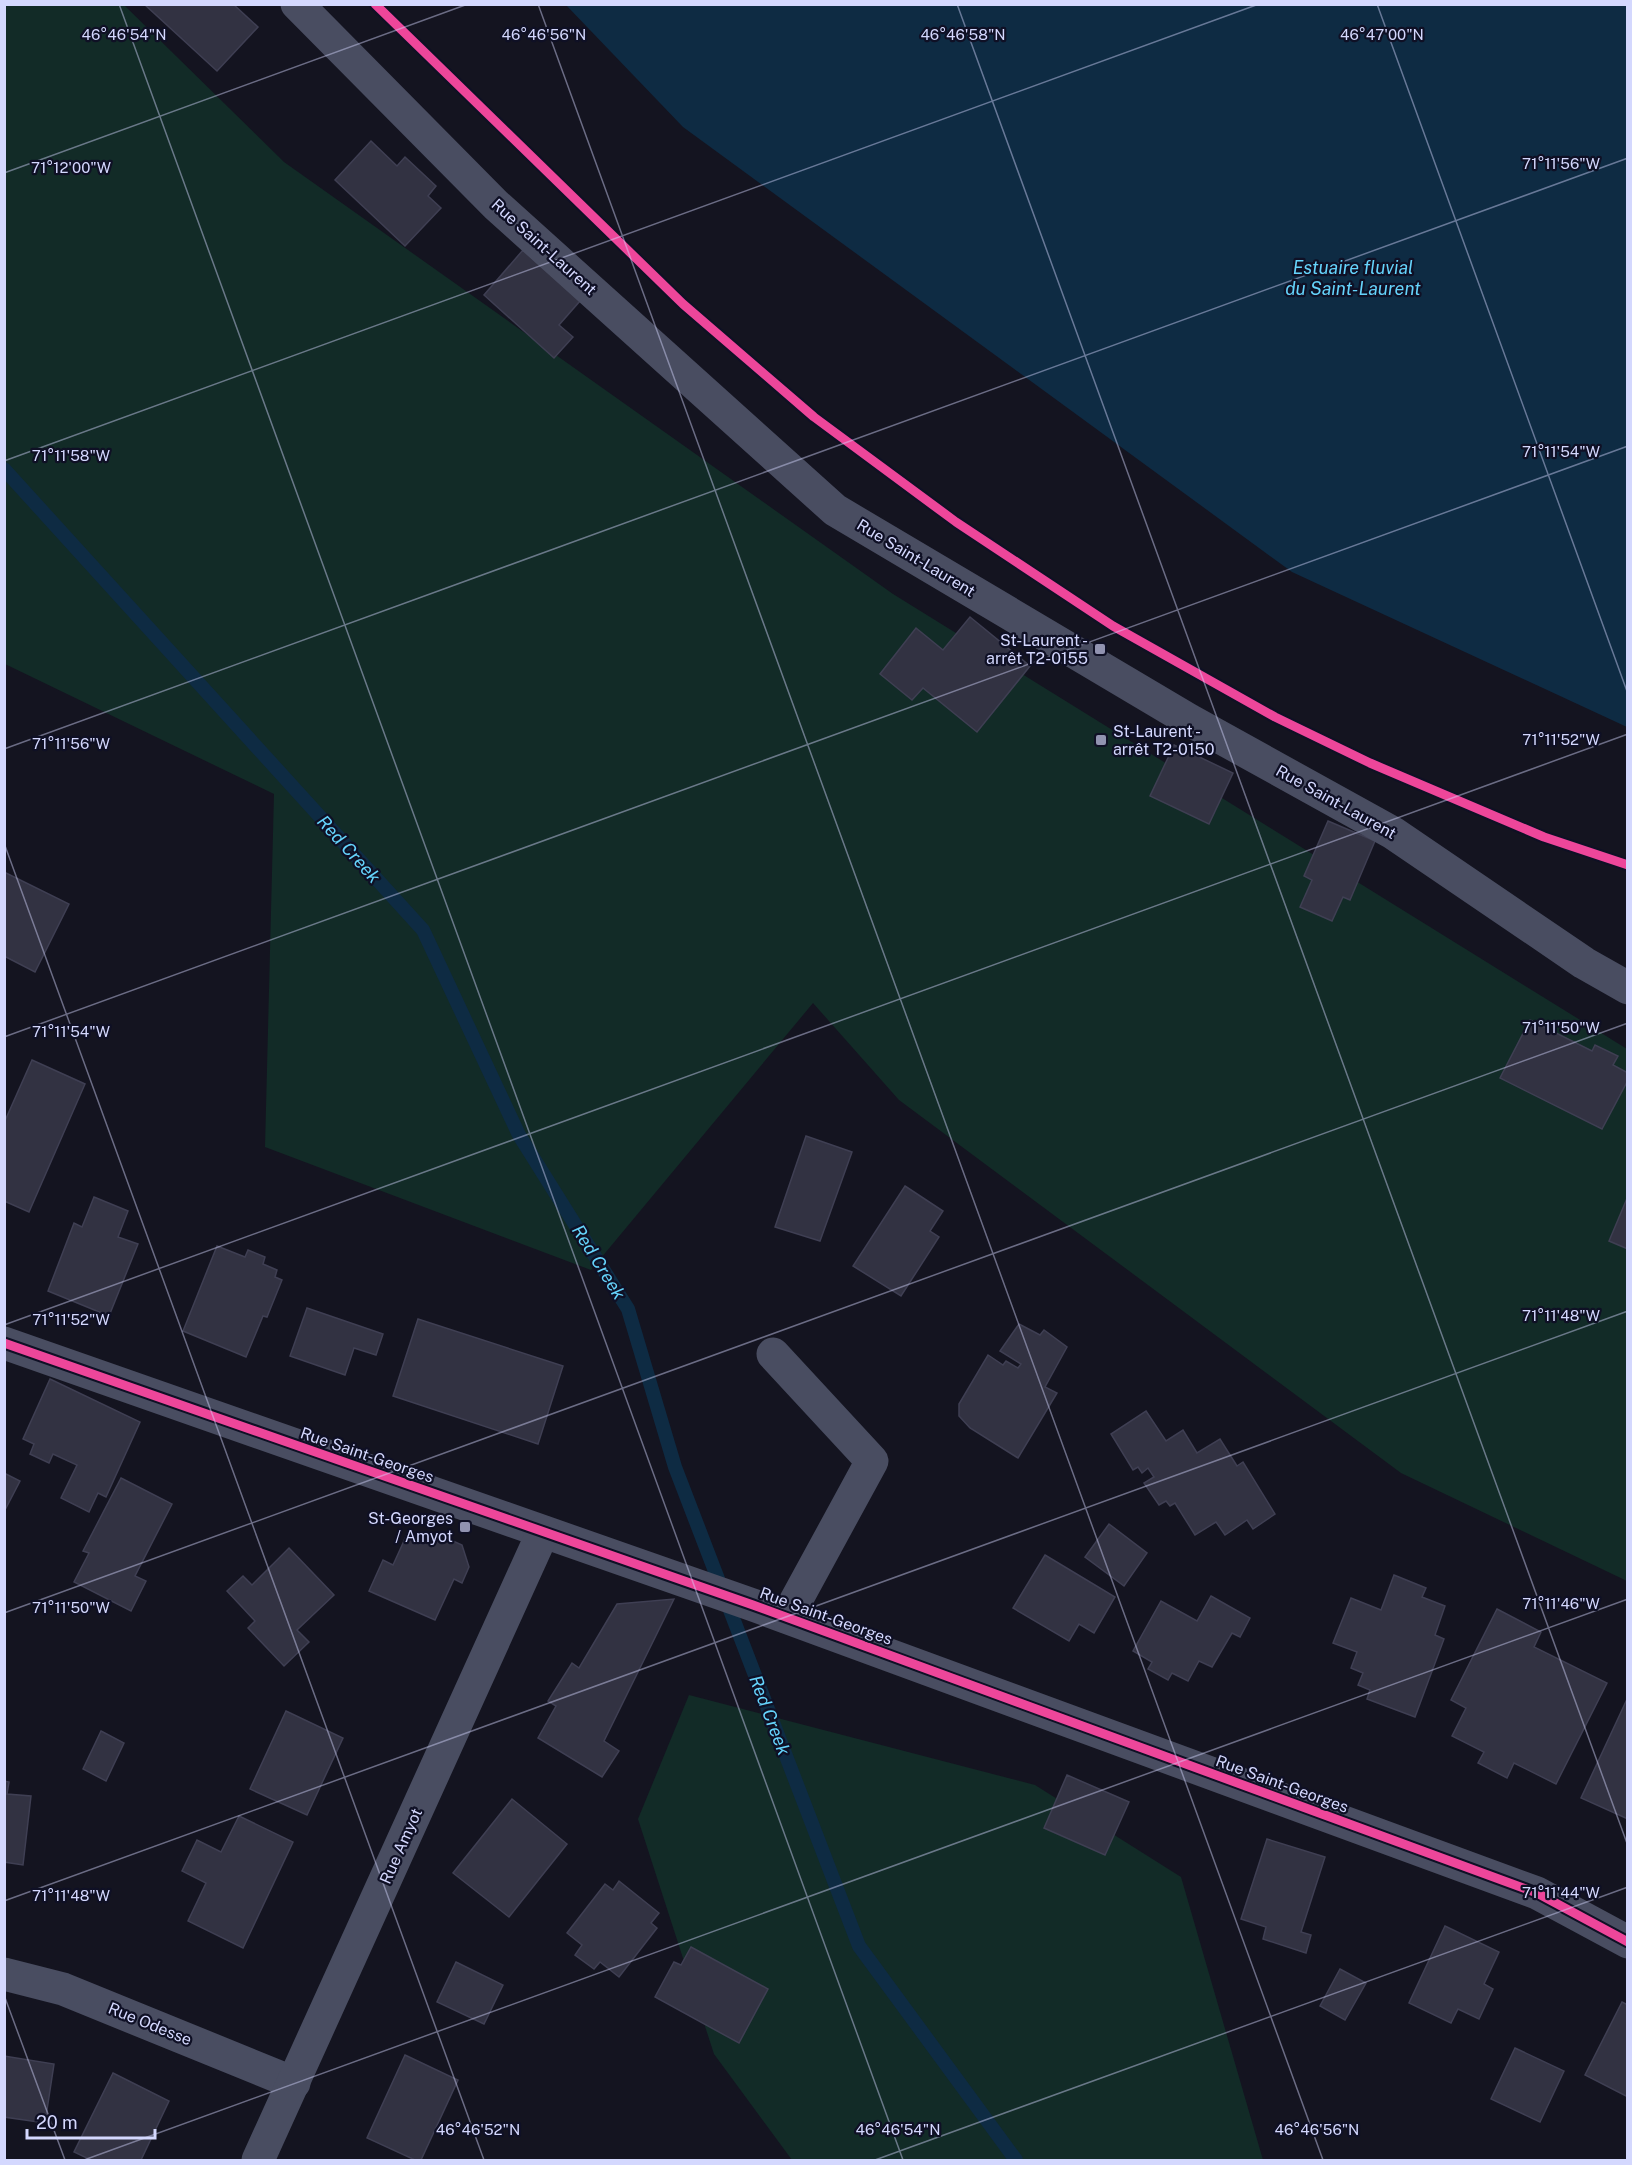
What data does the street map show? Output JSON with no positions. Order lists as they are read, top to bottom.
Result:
{
  "streets": {
    "street": [
      "Rue Saint-Laurent",
      "Rue Saint-Georges",
      "Rue Amyot",
      "Rue Odesse"
    ]
  },
  "crossings": [
    ["Rue Saint-Georges", "Rue Amyot"],
    ["Rue Amyot", "Rue Odesse"]
  ],
  "water": ["Estuaire fluvial du Saint-Laurent", "Red Creek"],
  "places": {
    "transit": ["St-Laurent - arrêt T2-0155", "St-Laurent - arrêt T2-0150", "St-Georges / Amyot"]
  },
  "scale_bar": "20 m",
  "coordinates": [
    "46°46'54\"N",
    "46°46'56\"N",
    "46°46'58\"N",
    "46°47'00\"N",
    "71°11'56\"W",
    "71°12'00\"W",
    "71°11'54\"W",
    "71°11'58\"W",
    "71°11'52\"W",
    "71°11'50\"W",
    "71°11'48\"W",
    "71°11'46\"W",
    "71°11'44\"W",
    "46°46'52\"N"
  ]
}
